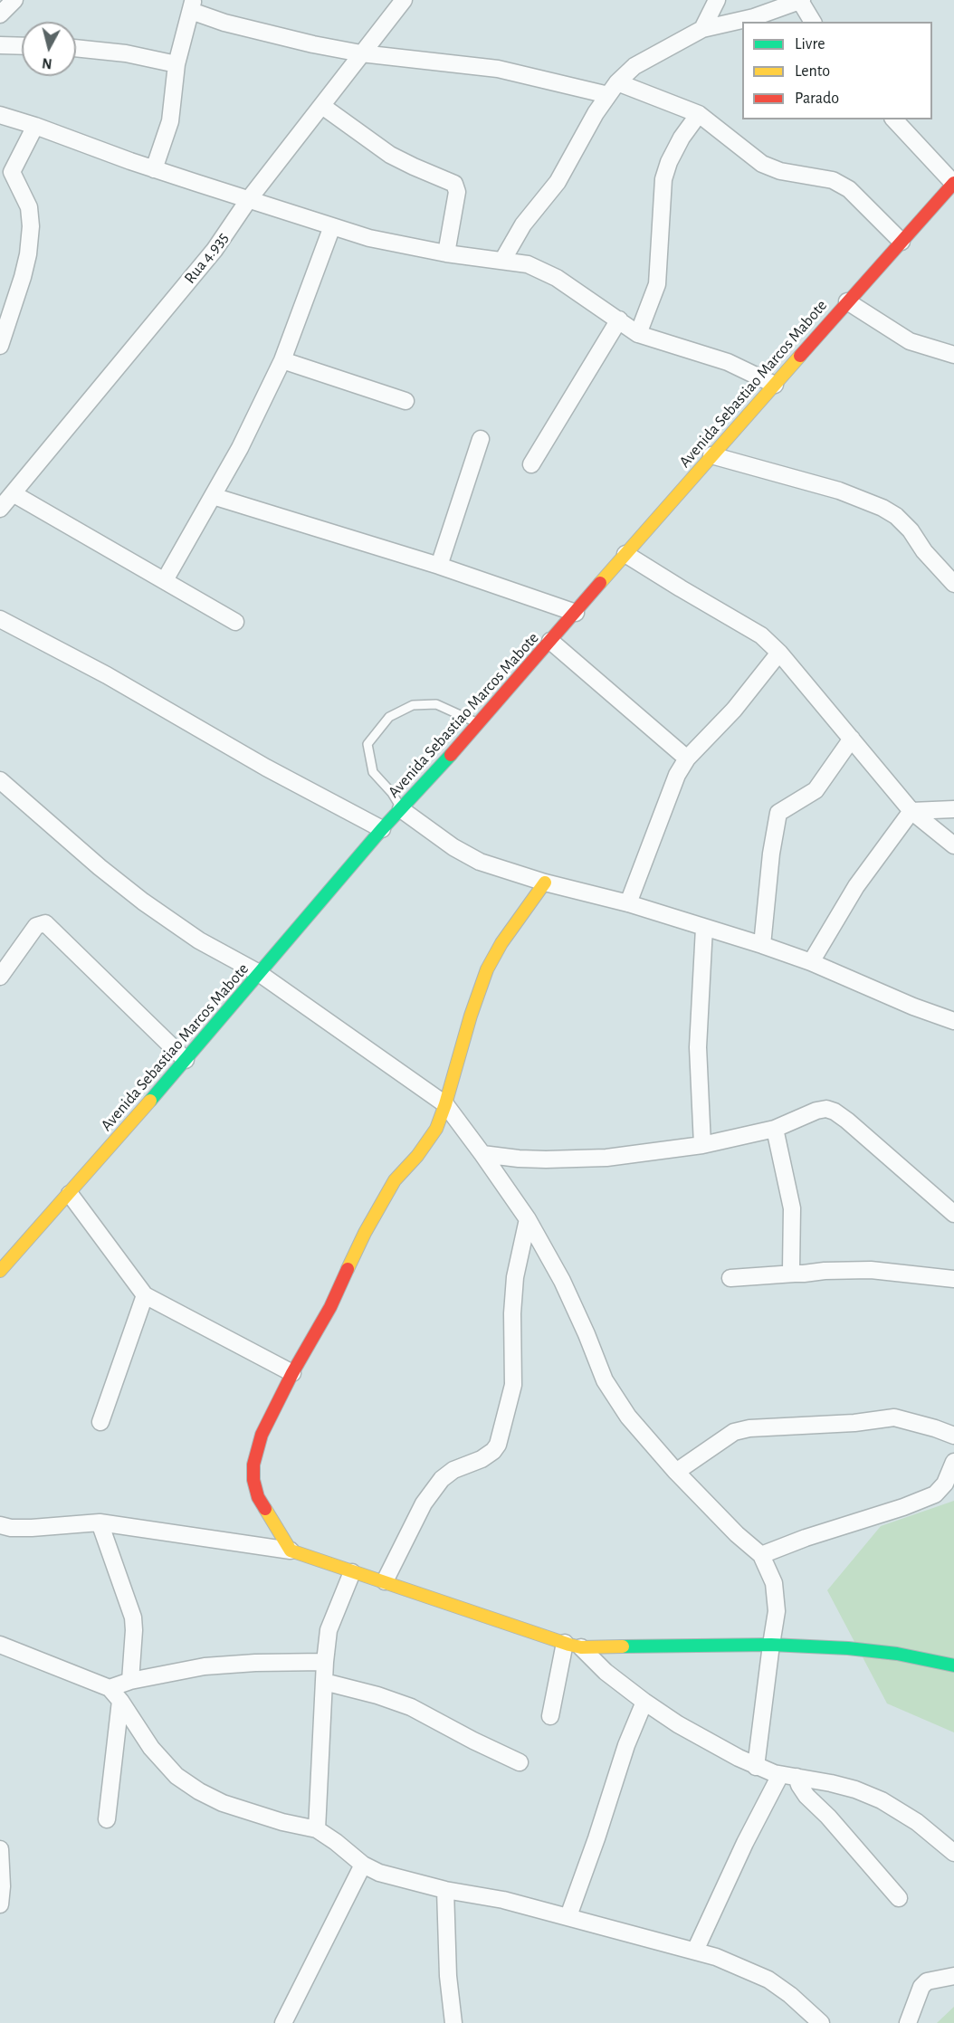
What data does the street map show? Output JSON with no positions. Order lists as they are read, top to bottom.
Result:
{
  "streets": {
    "main road": ["Avenida Sebastiao Marcos Mabote"],
    "street": ["Rua 4.935"]
  },
  "legend": ["Livre", "Lento", "Parado"],
  "north": "bottom"
}
